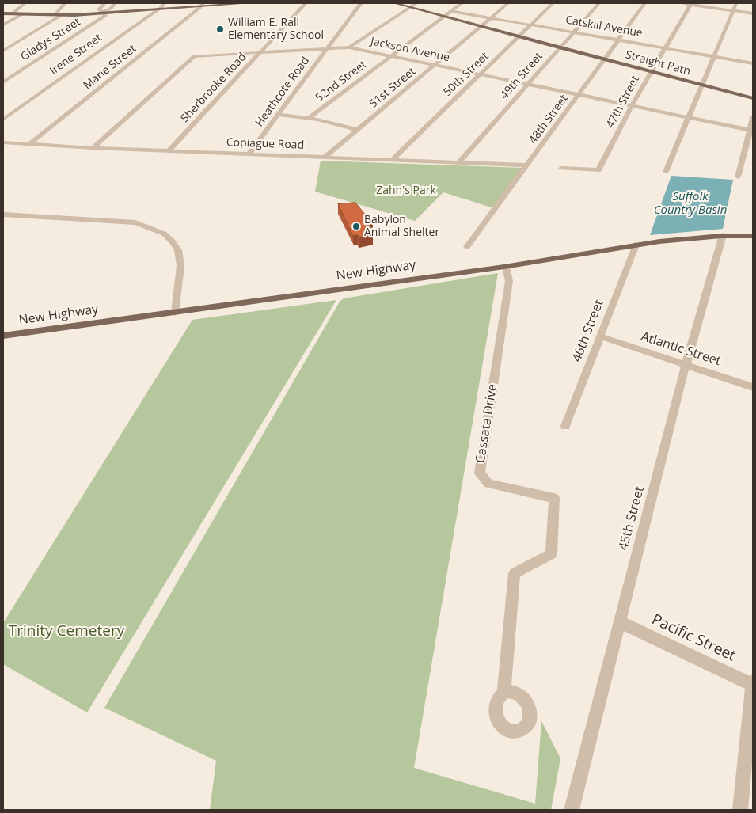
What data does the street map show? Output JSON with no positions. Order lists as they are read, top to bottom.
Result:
{
  "streets": {
    "main road": ["Straight Path", "New Highway"],
    "street": [
      "Catskill Avenue",
      "Gladys Street",
      "Jackson Avenue",
      "Irene Street",
      "Marie Street",
      "50th Street",
      "49th Street",
      "52nd Street",
      "Sherbrooke Road",
      "51st Street",
      "Heathcote Road",
      "47th Street",
      "48th Street",
      "Copiague Road",
      "46th Street",
      "Atlantic Street",
      "Cassata Drive",
      "45th Street",
      "Pacific Street"
    ]
  },
  "crossings": [
    ["Catskill Avenue", "Straight Path"],
    ["Catskill Avenue", "50th Street"],
    ["Catskill Avenue", "49th Street"],
    ["Catskill Avenue", "52nd Street"],
    ["Catskill Avenue", "51st Street"],
    ["Catskill Avenue", "47th Street"],
    ["Catskill Avenue", "48th Street"],
    ["Jackson Avenue", "50th Street"],
    ["Jackson Avenue", "49th Street"],
    ["Jackson Avenue", "52nd Street"],
    ["Jackson Avenue", "Sherbrooke Road"],
    ["Jackson Avenue", "51st Street"],
    ["Jackson Avenue", "Heathcote Road"],
    ["Jackson Avenue", "47th Street"],
    ["Jackson Avenue", "48th Street"],
    ["Jackson Avenue", "Copiague Road"],
    ["Straight Path", "50th Street"],
    ["Straight Path", "49th Street"],
    ["Straight Path", "52nd Street"],
    ["Straight Path", "51st Street"],
    ["Straight Path", "47th Street"],
    ["Straight Path", "48th Street"],
    ["Marie Street", "Copiague Road"],
    ["50th Street", "Copiague Road"],
    ["49th Street", "Copiague Road"],
    ["Sherbrooke Road", "Copiague Road"],
    ["51st Street", "Copiague Road"],
    ["Heathcote Road", "Copiague Road"],
    ["48th Street", "Copiague Road"],
    ["New Highway", "46th Street"],
    ["New Highway", "Cassata Drive"],
    ["New Highway", "45th Street"],
    ["46th Street", "Atlantic Street"],
    ["Atlantic Street", "45th Street"],
    ["45th Street", "Pacific Street"]
  ],
  "water": ["Suffolk Country Basin"],
  "parks": ["Zahn's Park", "Trinity Cemetery"],
  "places": ["William E. Rall Elementary School", "Babylon Animal Shelter"]
}
